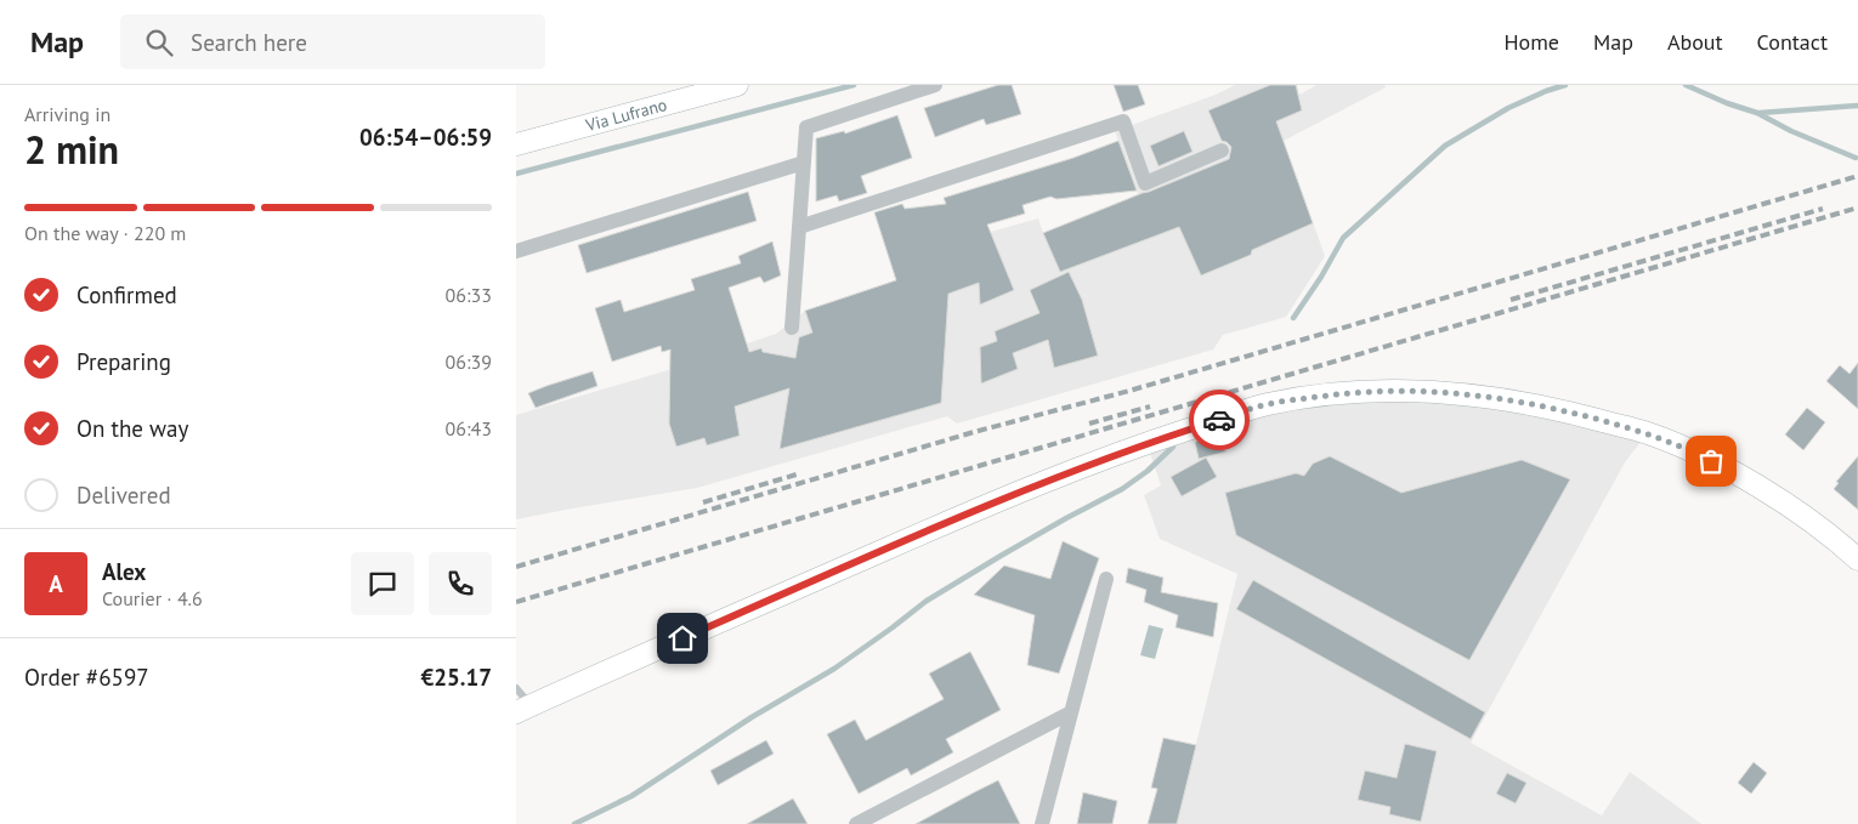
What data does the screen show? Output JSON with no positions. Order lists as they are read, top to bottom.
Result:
{
  "streets": {
    "street": ["Via Lufrano"]
  },
  "page": {
    "header": "Map",
    "search": "Search here",
    "nav": [
      "Home",
      "Map",
      "About",
      "Contact"
    ],
    "heading": ["2 min", "Arriving in", "06:54–06:59"],
    "panel": [
      "Alex",
      "Courier · 4.6",
      "Order #6597",
      "€25.17"
    ],
    "bar": "On the way · 220 m",
    "list": [
      ["Confirmed", "06:33"],
      ["Preparing", "06:39"],
      ["On the way", "06:43"],
      "Delivered"
    ],
    "round": "A"
  }
}
